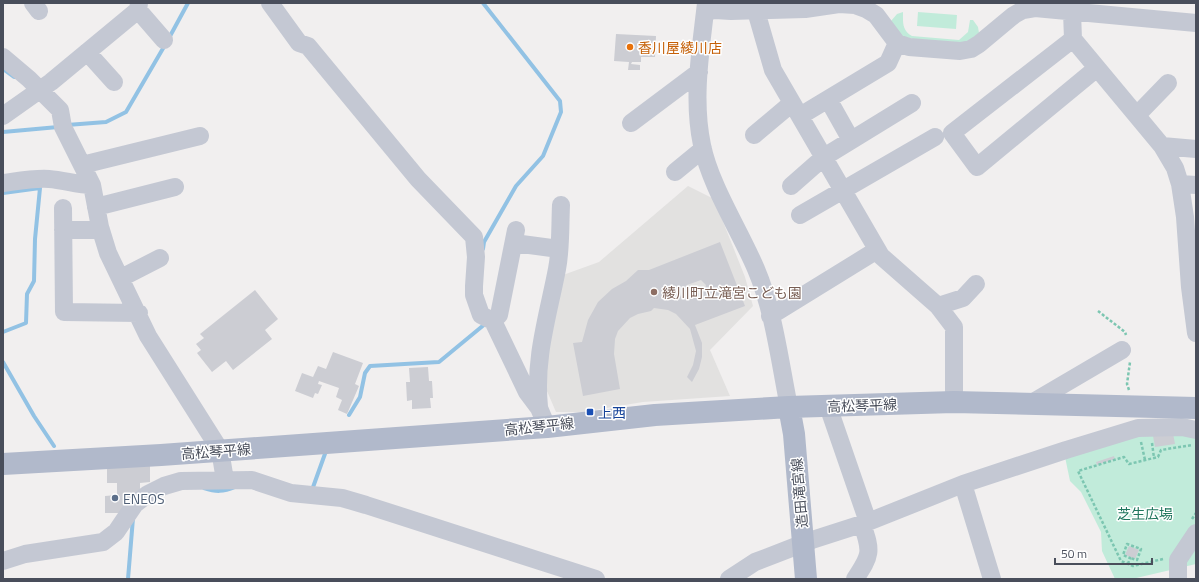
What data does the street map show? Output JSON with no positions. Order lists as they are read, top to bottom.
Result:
{
  "streets": {
    "main road": ["高松琴平線", "造田滝宮線"]
  },
  "crossings": [
    ["高松琴平線", "造田滝宮線"]
  ],
  "parks": ["芝生広場"],
  "places": {
    "other": ["香川屋綾川店", "綾川町立滝宮こども園", "ENEOS"],
    "transit": ["上西"]
  },
  "scale_bar": "50 m"
}
